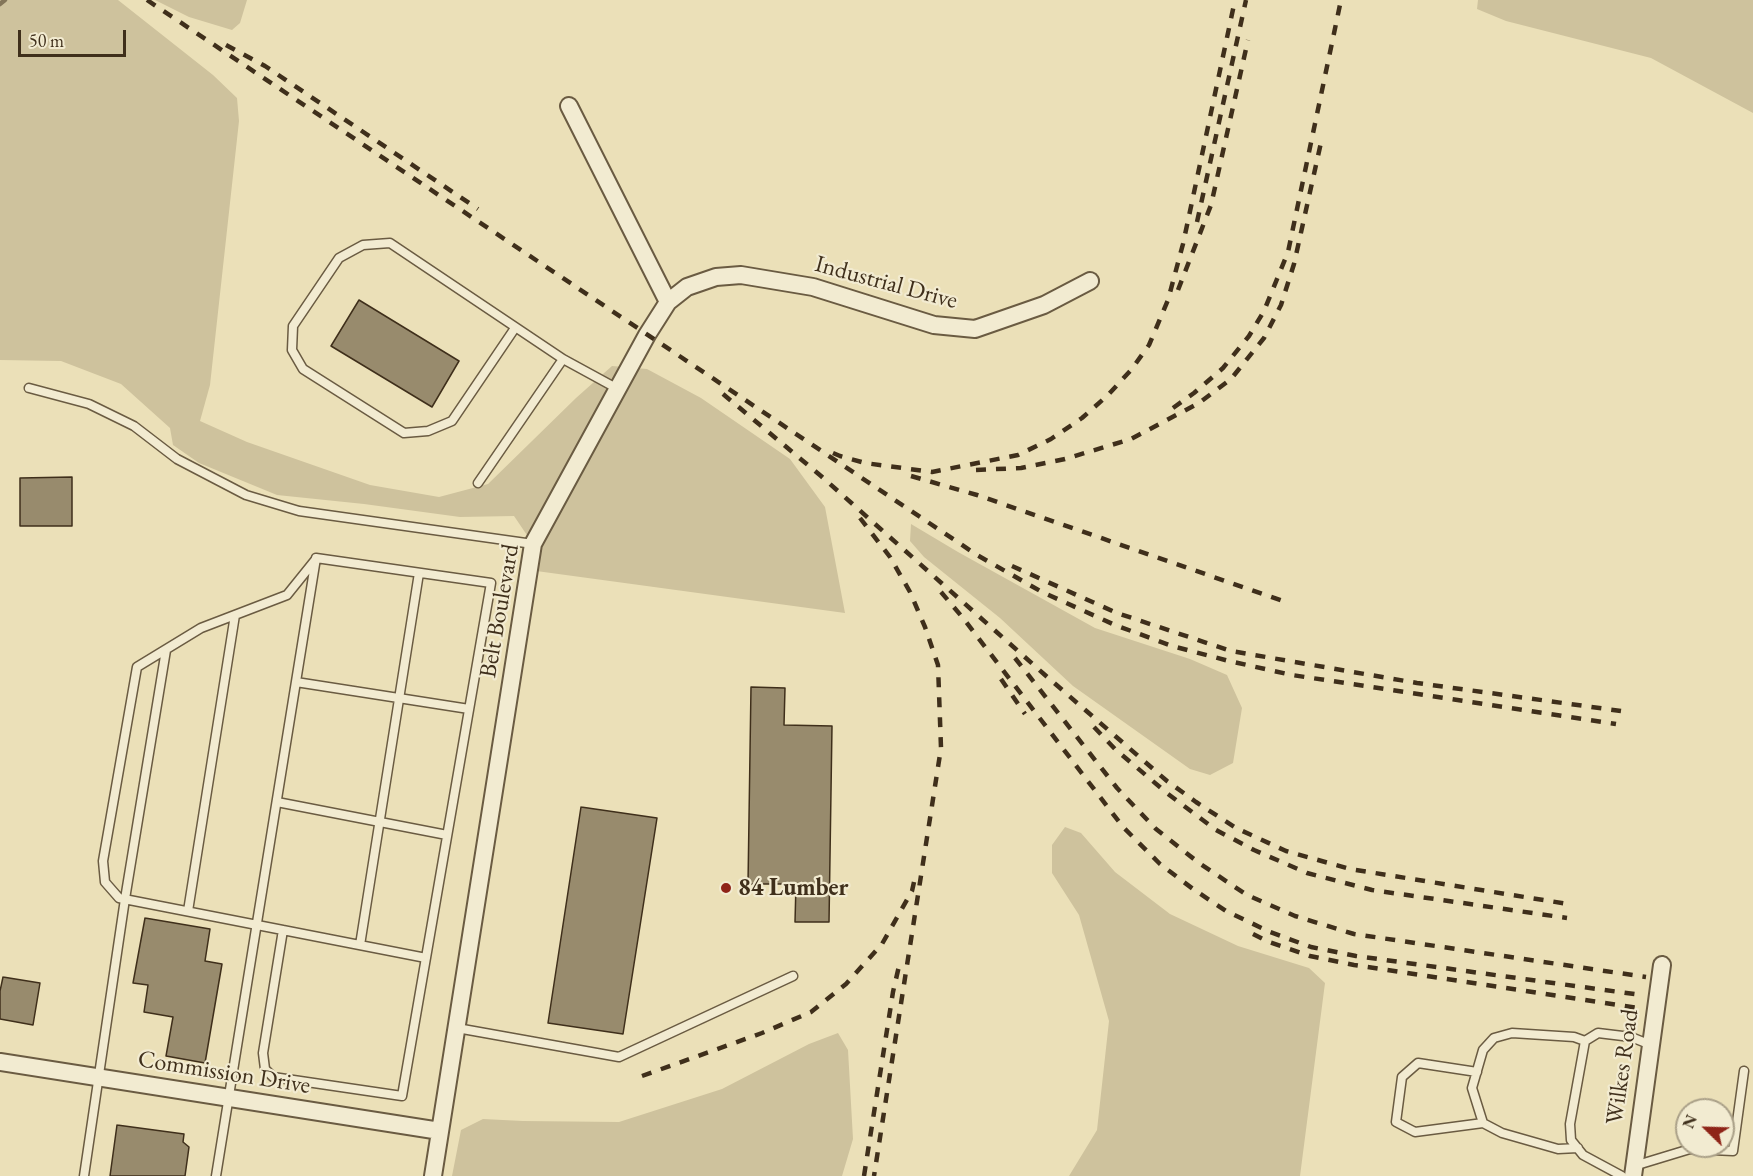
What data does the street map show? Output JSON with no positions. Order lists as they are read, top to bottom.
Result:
{
  "streets": {
    "street": [
      "Industrial Drive",
      "Belt Boulevard",
      "Wilkes Road",
      "Commission Drive"
    ]
  },
  "crossings": [
    ["Industrial Drive", "Belt Boulevard"],
    ["Belt Boulevard", "Commission Drive"]
  ],
  "places": ["84 Lumber"],
  "scale_bar": "50 m",
  "north": "top left"
}
